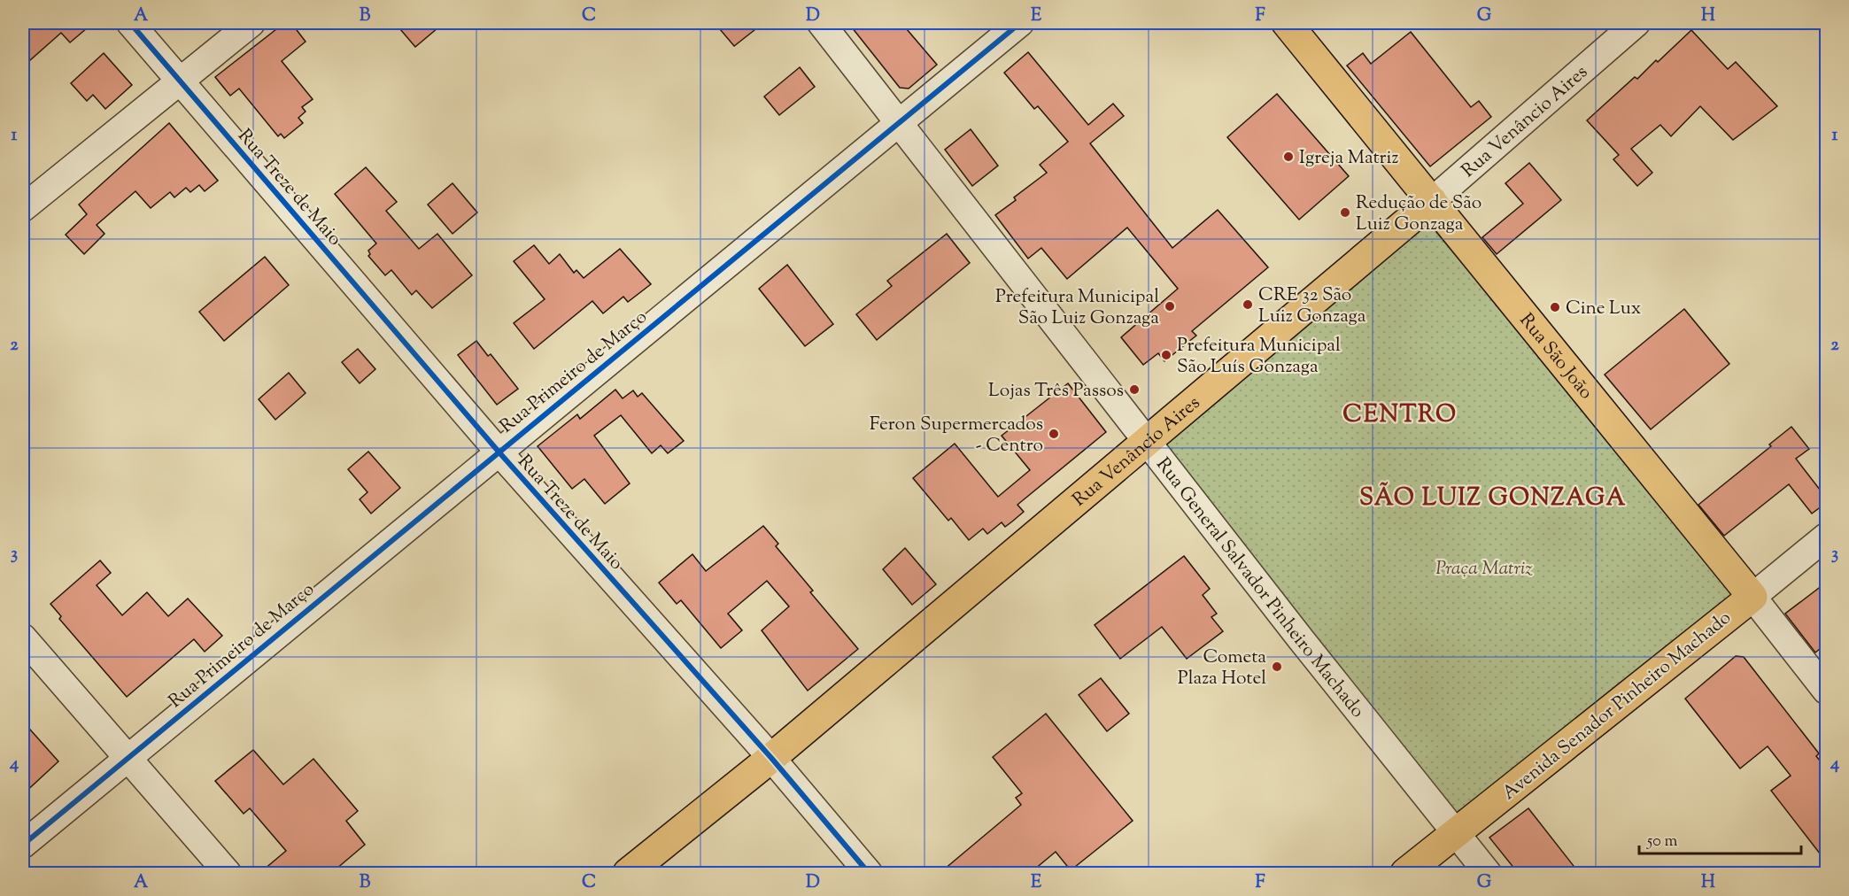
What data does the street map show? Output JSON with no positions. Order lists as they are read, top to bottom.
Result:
{
  "streets": {
    "main road": ["Rua Venâncio Aires", "Rua São João", "Avenida Senador Pinheiro Machado"],
    "street": ["Rua Treze de Maio", "Rua Primeiro de Março", "Rua General Salvador Pinheiro Machado"]
  },
  "crossings": [
    ["Rua Venâncio Aires", "Rua Treze de Maio"],
    ["Rua Venâncio Aires", "Rua São João"],
    ["Rua Venâncio Aires", "Rua General Salvador Pinheiro Machado"],
    ["Rua Treze de Maio", "Rua Primeiro de Março"],
    ["Rua São João", "Avenida Senador Pinheiro Machado"],
    ["Rua Primeiro de Março", "Rua General Salvador Pinheiro Machado"],
    ["Rua General Salvador Pinheiro Machado", "Avenida Senador Pinheiro Machado"]
  ],
  "districts": ["CENTRO", "SÃO LUIZ GONZAGA"],
  "parks": ["Praça Matriz"],
  "places": [
    "Igreja Matriz",
    "Redução de São Luiz Gonzaga",
    "CRE 32 São Luiz Gonzaga",
    "Prefeitura Municipal São Luiz Gonzaga",
    "Cine Lux",
    "Prefeitura Municipal São Luís Gonzaga",
    "Lojas Três Passos",
    "Feron Supermercados - Centro",
    "Cometa Plaza Hotel"
  ],
  "scale_bar": "50 m",
  "grid": {
    "columns": [
      "A",
      "B",
      "C",
      "D",
      "E",
      "F",
      "G",
      "H"
    ],
    "rows": [
      "1",
      "2",
      "3",
      "4"
    ]
  }
}
